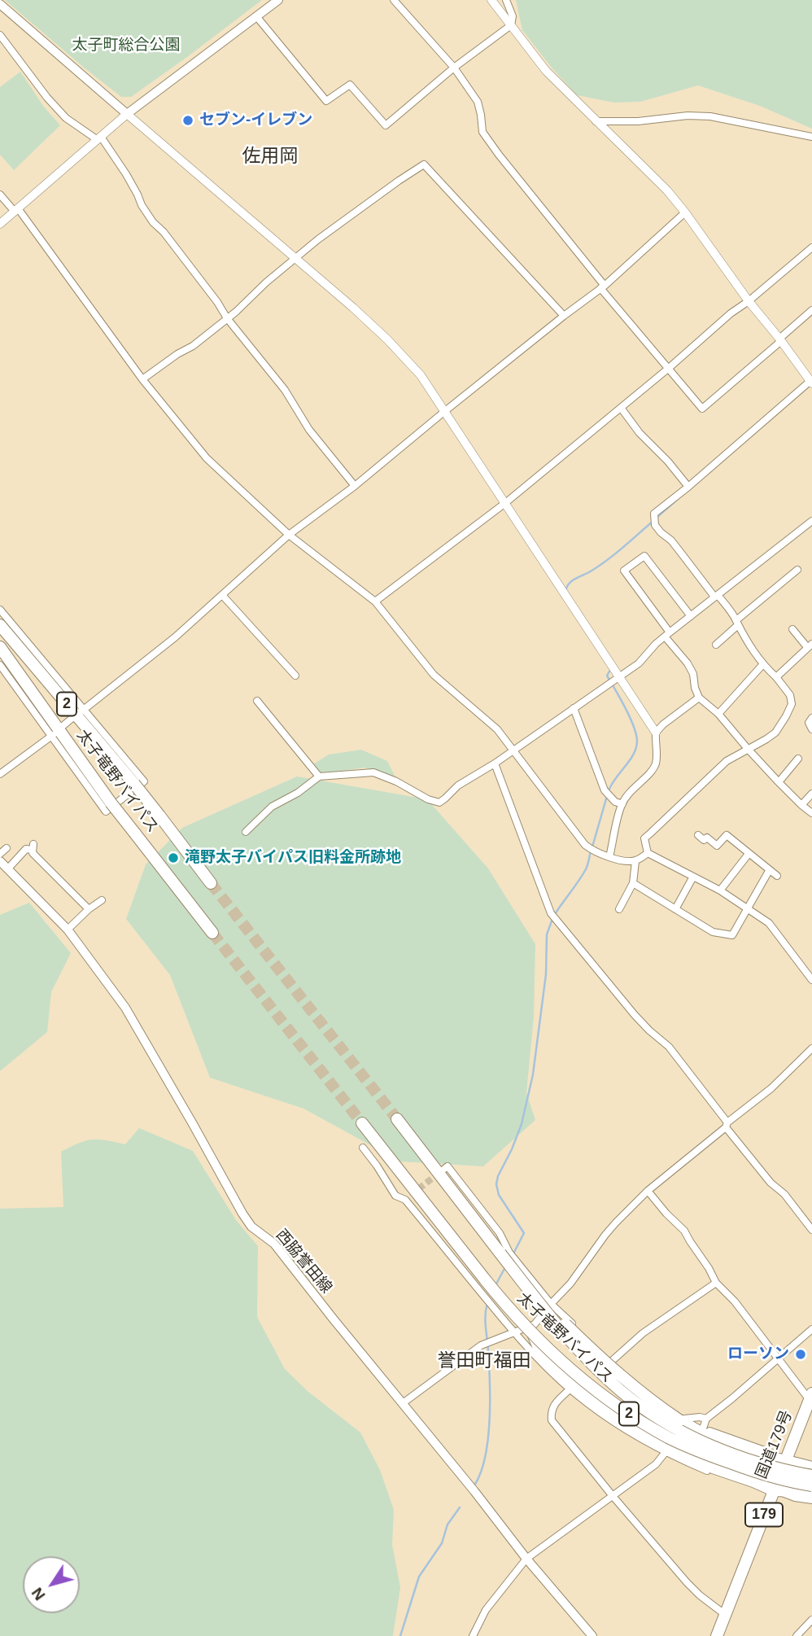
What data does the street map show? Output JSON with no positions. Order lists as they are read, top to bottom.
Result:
{
  "streets": {
    "highway": [
      "2",
      "太子竜野バイパス",
      "国道179号",
      "179"
    ],
    "main road": ["西脇誉田線"]
  },
  "districts": ["佐用岡", "誉田町福田"],
  "parks": ["太子町総合公園"],
  "places": ["セブン-イレブン", "滝野太子バイパス旧料金所跡地", "ローソン"],
  "north": "bottom left"
}
